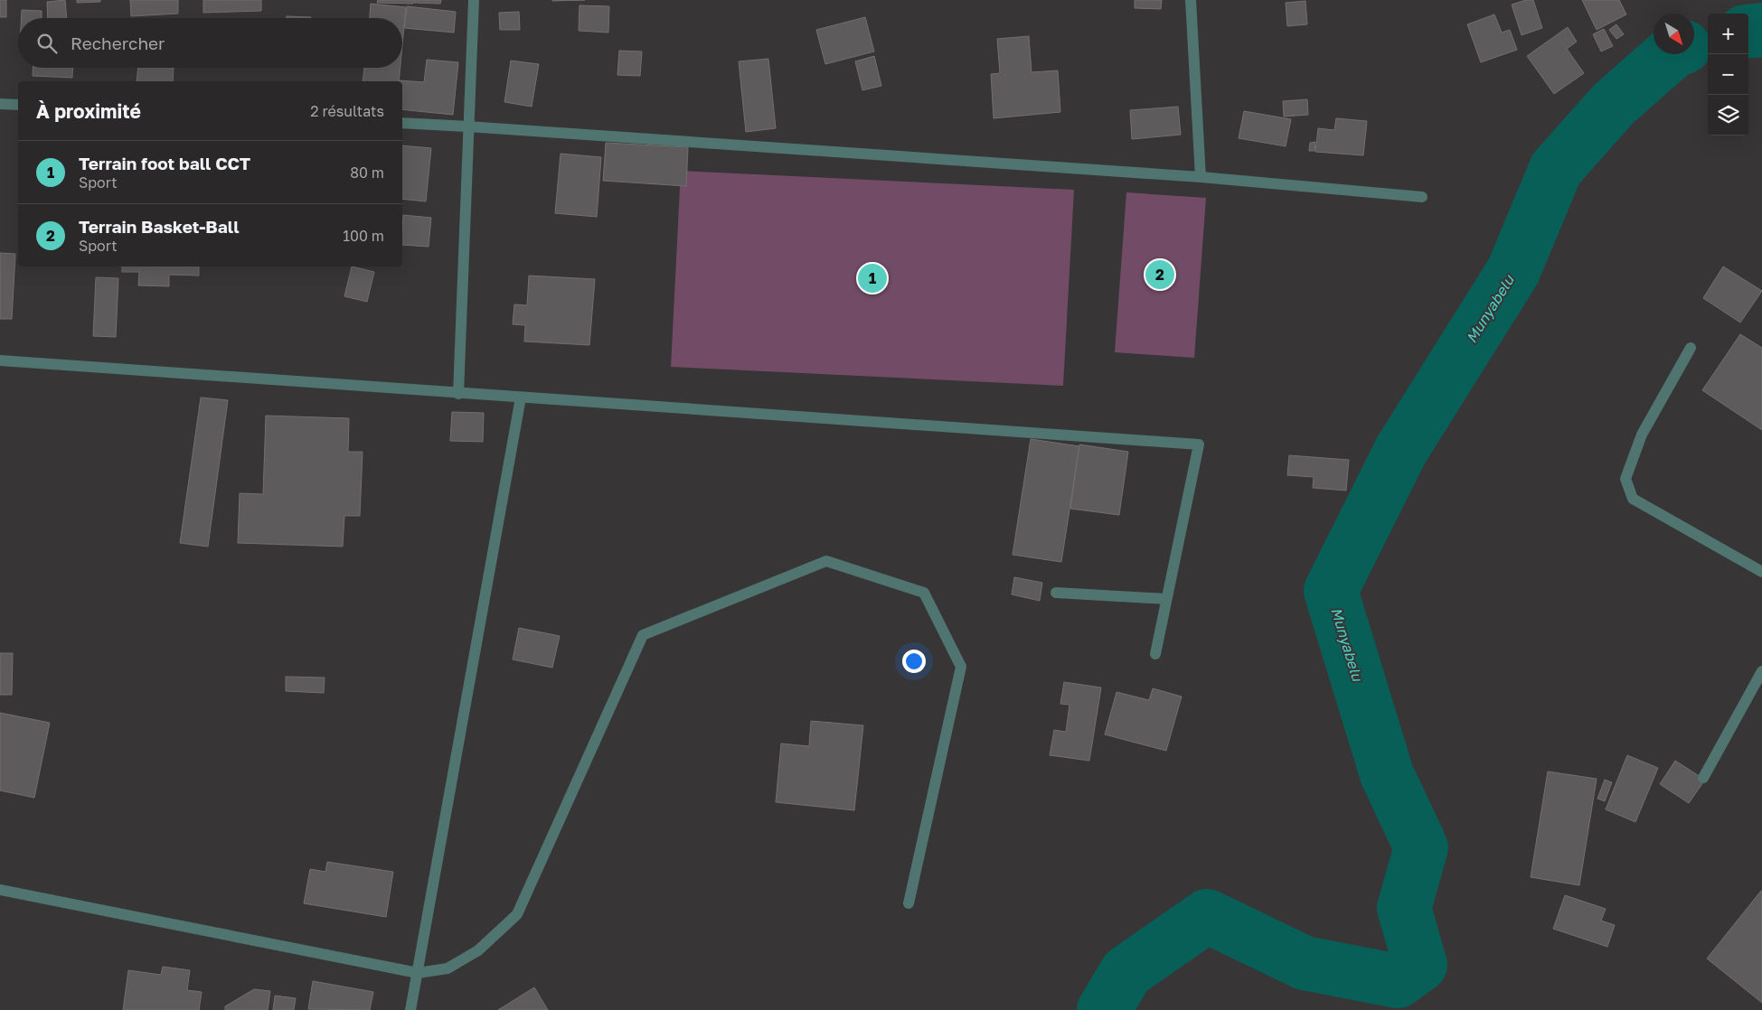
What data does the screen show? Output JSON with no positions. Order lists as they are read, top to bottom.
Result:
{
  "water": ["Munyabelu"],
  "north": "bottom right",
  "page": {
    "map_buttons": ["+", "−"],
    "search": "Rechercher",
    "heading": ["À proximité", "2 résultats"],
    "list": [
      {
        "mark": "1",
        "name": "Terrain foot ball CCT",
        "note": "Sport",
        "value": "80 m"
      },
      {
        "mark": "2",
        "name": "Terrain Basket-Ball",
        "note": "Sport",
        "value": "100 m"
      }
    ],
    "pins": ["2", "1"]
  }
}
